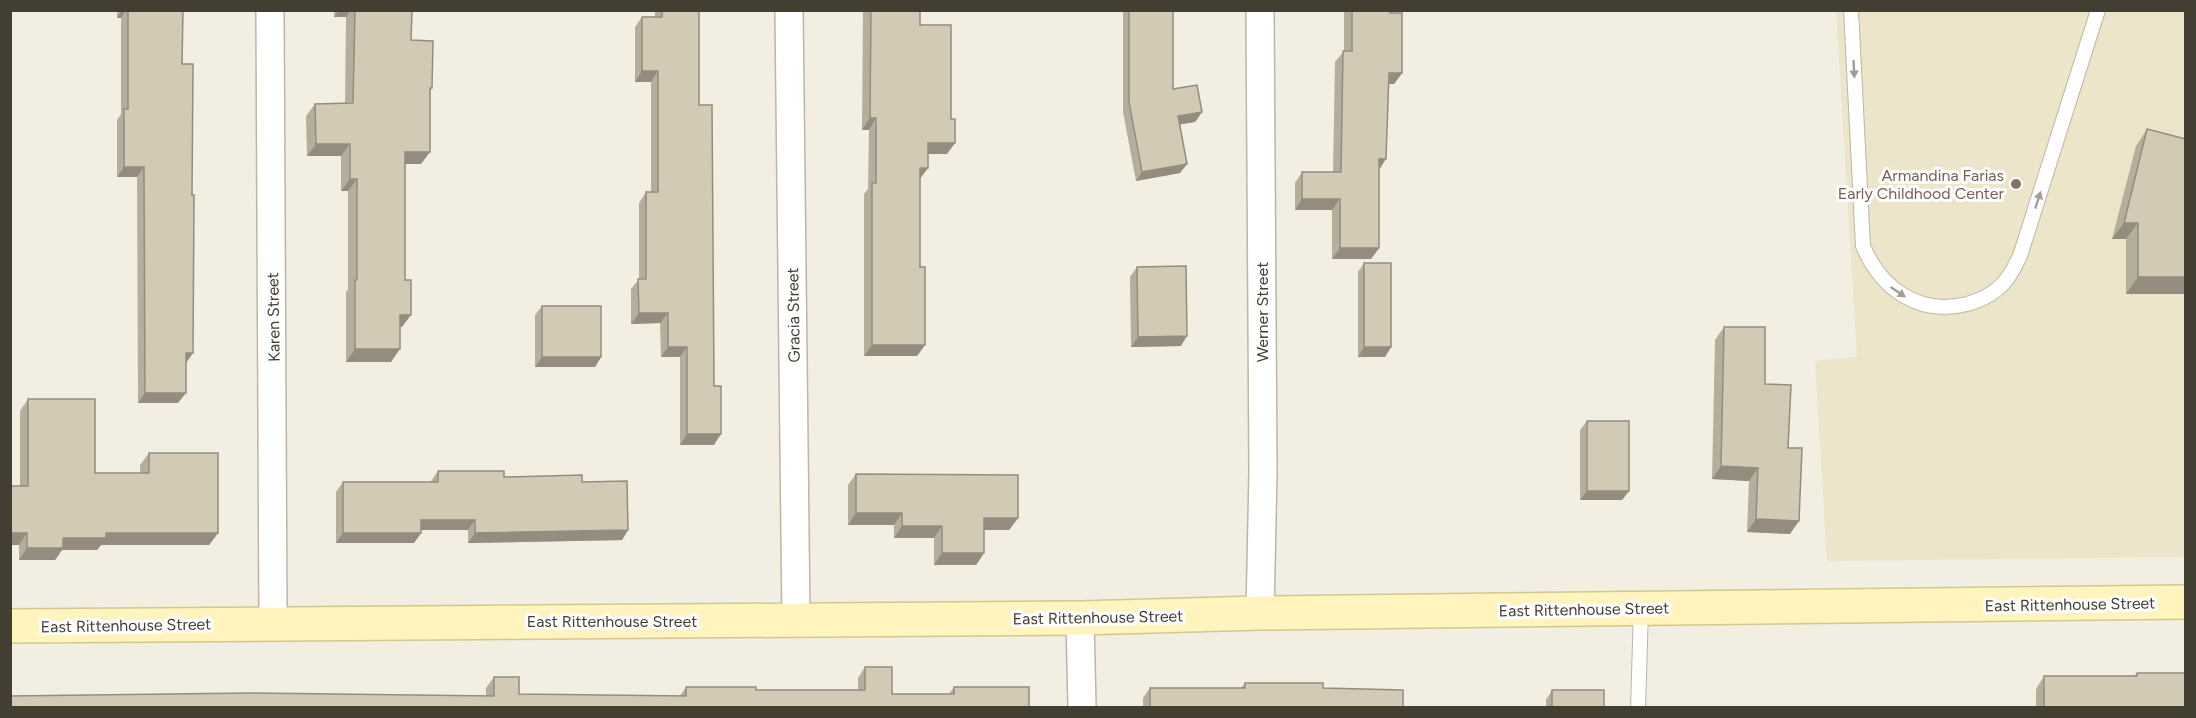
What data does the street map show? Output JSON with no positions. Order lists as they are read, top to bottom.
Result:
{
  "streets": {
    "street": [
      "Werner Street",
      "Gracia Street",
      "Karen Street",
      "East Rittenhouse Street"
    ]
  },
  "crossings": [
    ["Werner Street", "East Rittenhouse Street"],
    ["Gracia Street", "East Rittenhouse Street"],
    ["Karen Street", "East Rittenhouse Street"]
  ],
  "places": ["Armandina Farias Early Childhood Center"]
}
